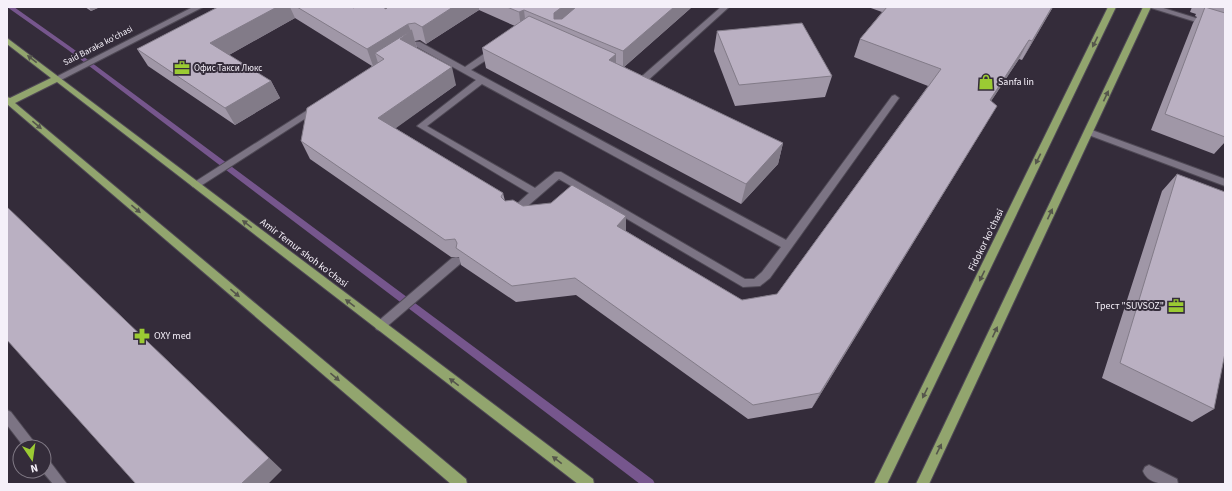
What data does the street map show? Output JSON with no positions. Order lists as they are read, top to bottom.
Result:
{
  "streets": {
    "main road": ["Said Baraka ko'chasi", "Fidokor ko'chasi", "Amir Temur shoh ko'chasi"]
  },
  "crossings": [
    ["Said Baraka ko'chasi", "Amir Temur shoh ko'chasi"]
  ],
  "places": {
    "office": ["Офис Такси Люкс", "Трест \"SUVSOZ\""],
    "shop": ["Sanfa lin"],
    "pharmacy": ["OXY med"]
  },
  "north": "bottom"
}
